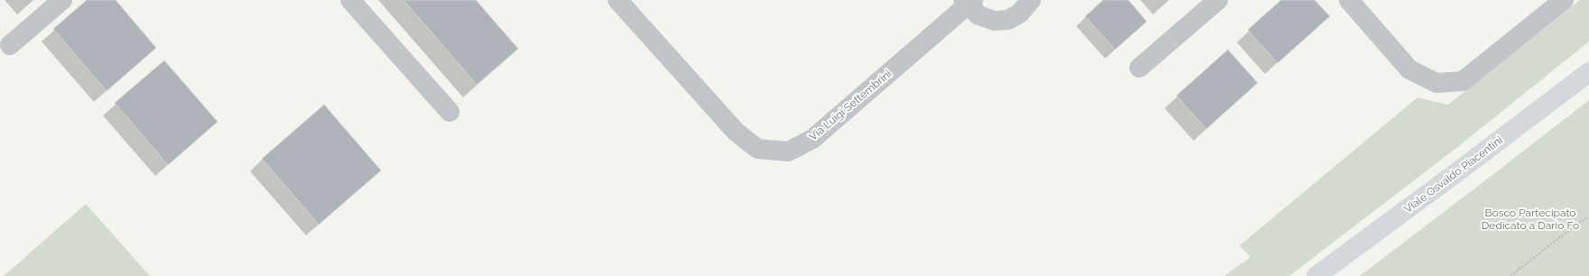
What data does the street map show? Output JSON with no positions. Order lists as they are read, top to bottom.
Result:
{
  "streets": {
    "main road": ["Viale Osvaldo Piacentini"],
    "street": ["Via Luigi Settembrini"]
  },
  "parks": ["Bosco Partecipato Dedicato a Dario Fo"]
}
